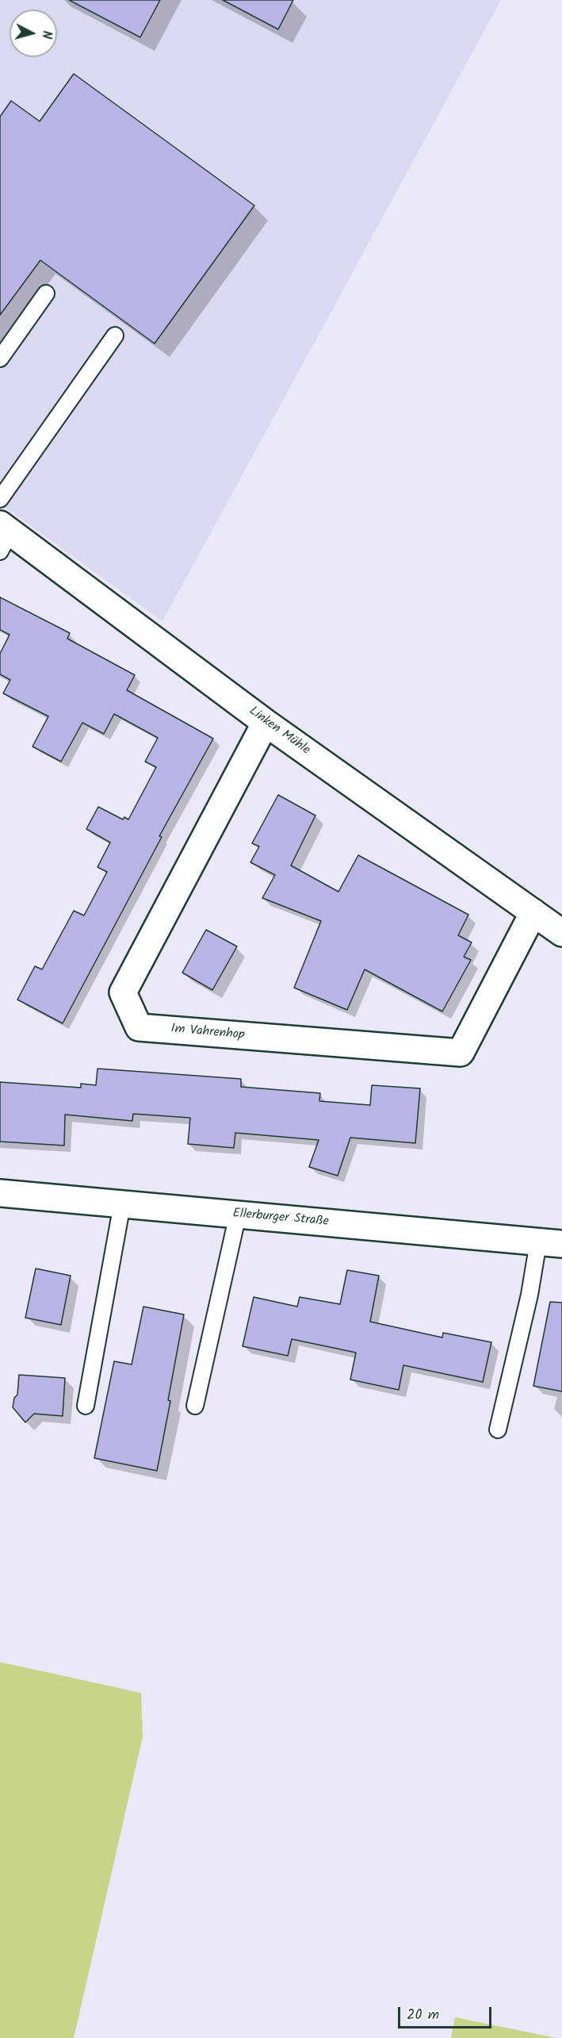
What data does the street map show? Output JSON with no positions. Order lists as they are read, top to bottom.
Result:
{
  "streets": {
    "street": ["Linken Mühle", "Im Vahrenhop", "Ellerburger Straße"]
  },
  "crossings": [
    ["Linken Mühle", "Im Vahrenhop"]
  ],
  "scale_bar": "20 m",
  "north": "right"
}
